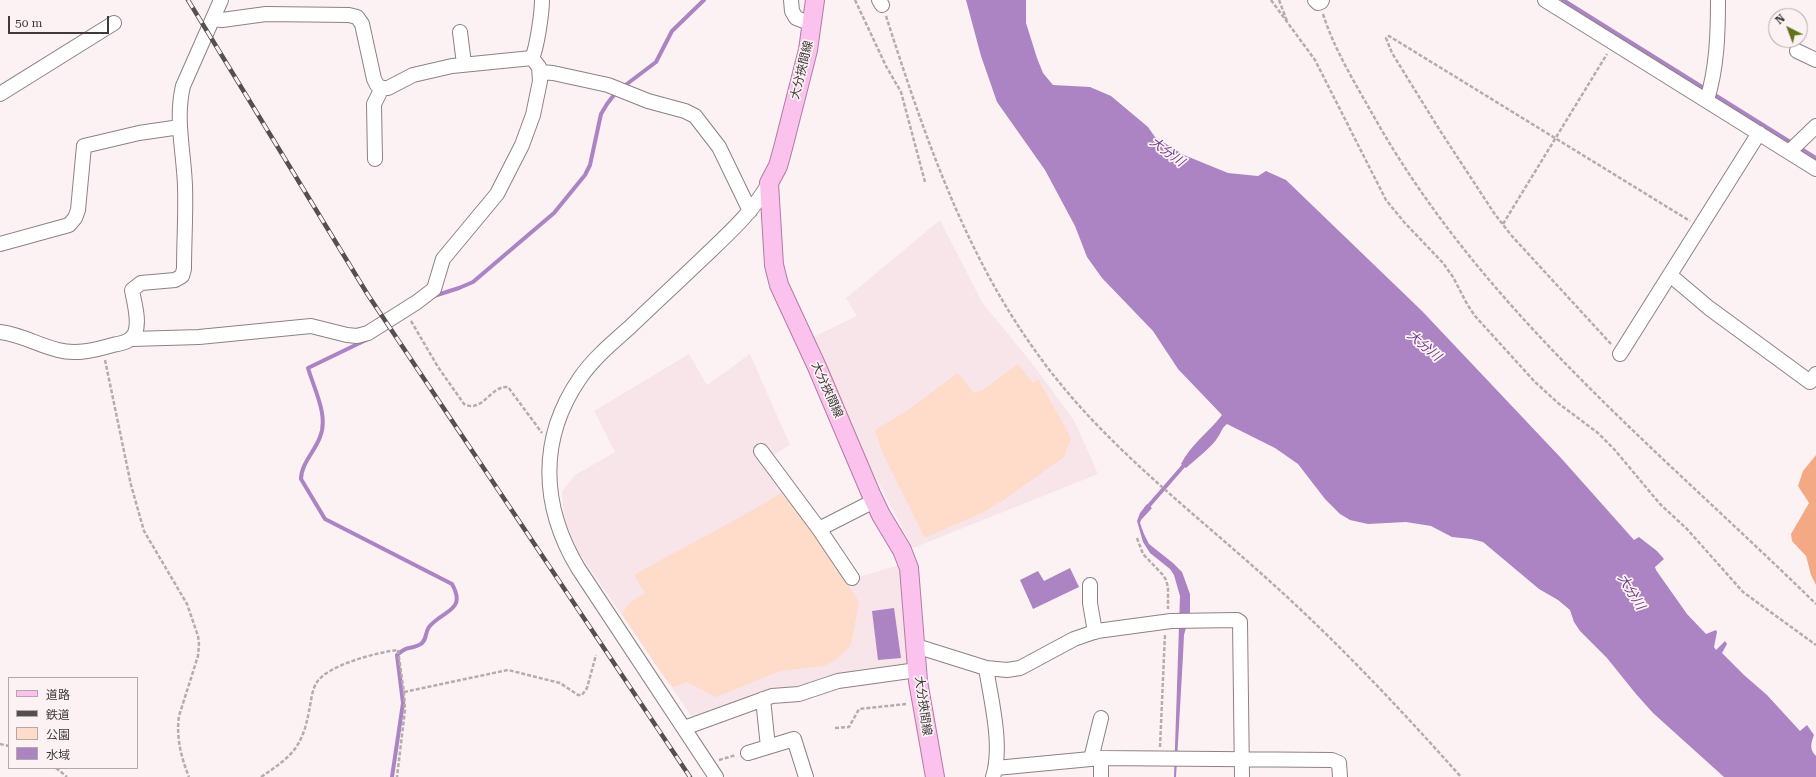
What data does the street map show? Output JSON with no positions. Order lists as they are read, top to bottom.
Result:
{
  "streets": {
    "main road": ["大分挾間線"]
  },
  "water": ["大分川"],
  "legend": [
    "道路",
    "鉄道",
    "公園",
    "水域"
  ],
  "scale_bar": "50 m",
  "north": "top left"
}
